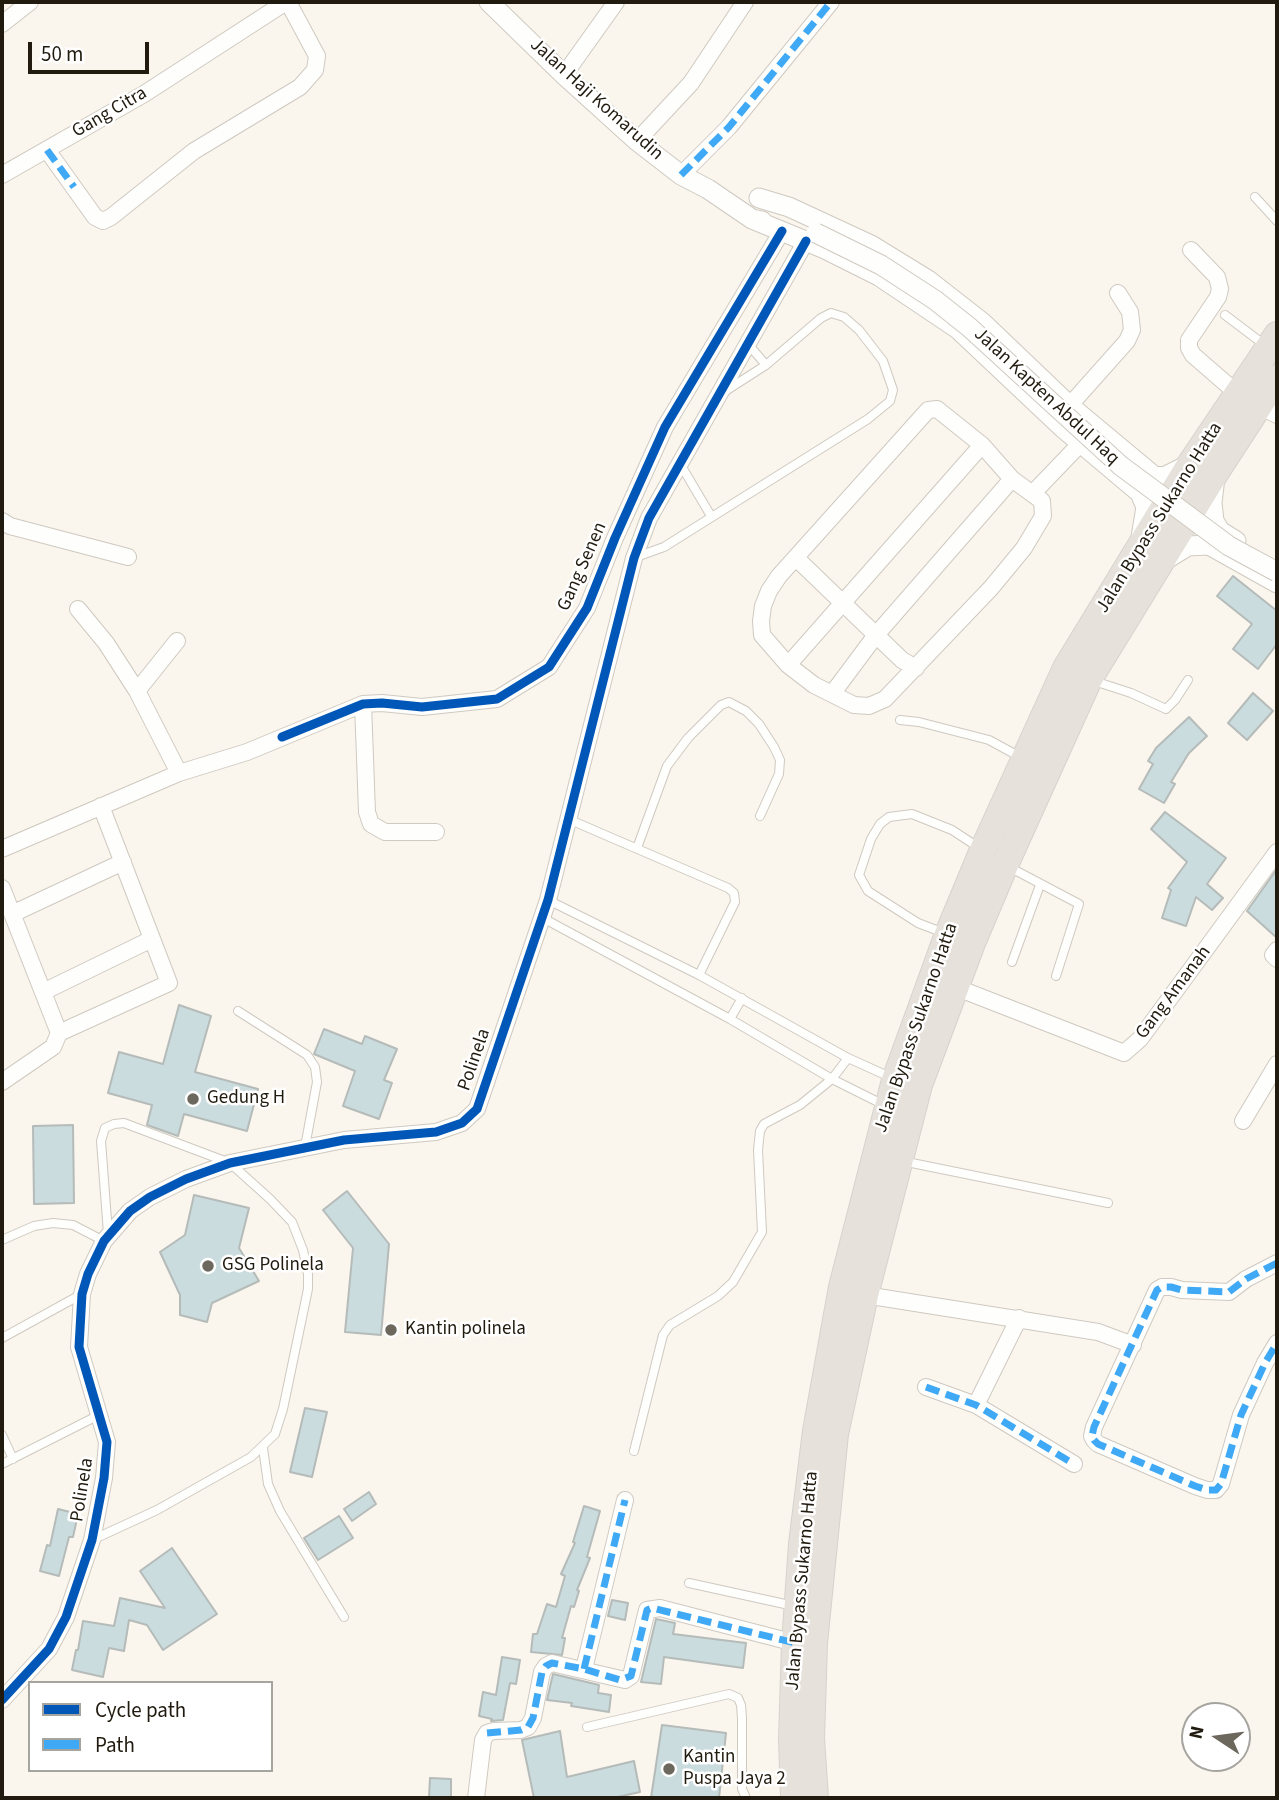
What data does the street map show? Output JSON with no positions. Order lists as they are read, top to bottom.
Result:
{
  "streets": {
    "highway": ["Jalan Bypass Sukarno Hatta"],
    "street": [
      "Jalan Haji Komarudin",
      "Gang Citra",
      "Jalan Kapten Abdul Haq",
      "Gang Senen",
      "Gang Amanah",
      "Polinela"
    ]
  },
  "crossings": [
    ["Jalan Haji Komarudin", "Jalan Kapten Abdul Haq"],
    ["Jalan Kapten Abdul Haq", "Polinela"],
    ["Jalan Bypass Sukarno Hatta", "Gang Amanah"]
  ],
  "places": [
    "Gedung H",
    "GSG Polinela",
    "Kantin polinela",
    "Kantin Puspa Jaya 2"
  ],
  "legend": ["Cycle path", "Path"],
  "scale_bar": "50 m",
  "north": "left"
}
